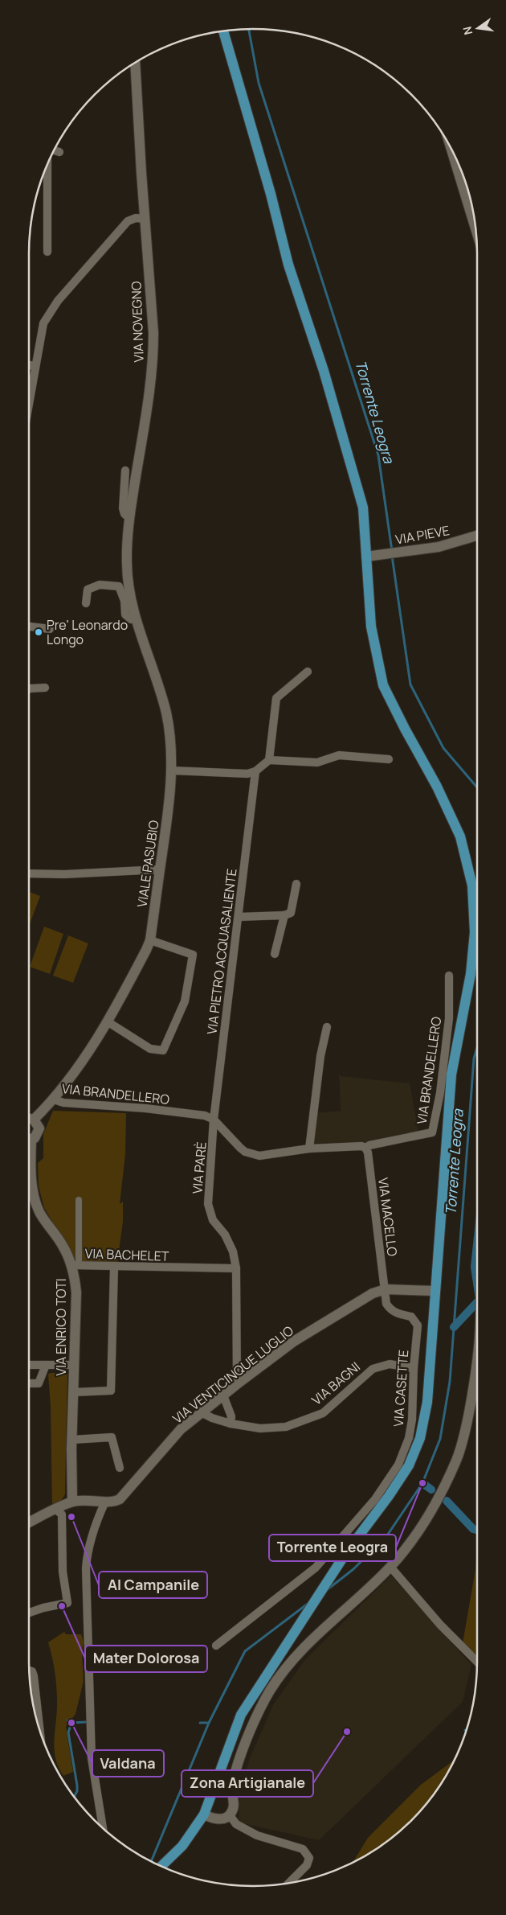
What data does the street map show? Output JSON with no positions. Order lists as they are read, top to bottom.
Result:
{
  "streets": {
    "street": [
      "VIA NOVEGNO",
      "VIA PIEVE",
      "VIALE PASUBIO",
      "VIA PIETRO ACQUASALIENTE",
      "VIA BRANDELLERO",
      "VIA PARÈ",
      "VIA MACELLO",
      "VIA BACHELET",
      "VIA ENRICO TOTI",
      "VIA VENTICINQUE LUGLIO",
      "VIA BAGNI",
      "VIA CASETTE"
    ]
  },
  "crossings": [
    ["VIA NOVEGNO", "VIALE PASUBIO"],
    ["VIALE PASUBIO", "VIA BRANDELLERO"],
    ["VIA PIETRO ACQUASALIENTE", "VIA BRANDELLERO"],
    ["VIA PIETRO ACQUASALIENTE", "VIA PARÈ"],
    ["VIA BRANDELLERO", "VIA MACELLO"],
    ["VIA PARÈ", "VIA BACHELET"],
    ["VIA PARÈ", "VIA VENTICINQUE LUGLIO"],
    ["VIA MACELLO", "VIA VENTICINQUE LUGLIO"],
    ["VIA MACELLO", "VIA CASETTE"],
    ["VIA BACHELET", "VIA ENRICO TOTI"],
    ["VIA ENRICO TOTI", "VIA VENTICINQUE LUGLIO"],
    ["VIA VENTICINQUE LUGLIO", "VIA BAGNI"],
    ["VIA VENTICINQUE LUGLIO", "VIA CASETTE"],
    ["VIA BAGNI", "VIA CASETTE"]
  ],
  "water": ["Torrente Leogra"],
  "places": [
    "Pre' Leonardo Longo",
    "Torrente Leogra",
    "Al Campanile",
    "Mater Dolorosa",
    "Valdana",
    "Zona Artigianale"
  ],
  "north": "left"
}
